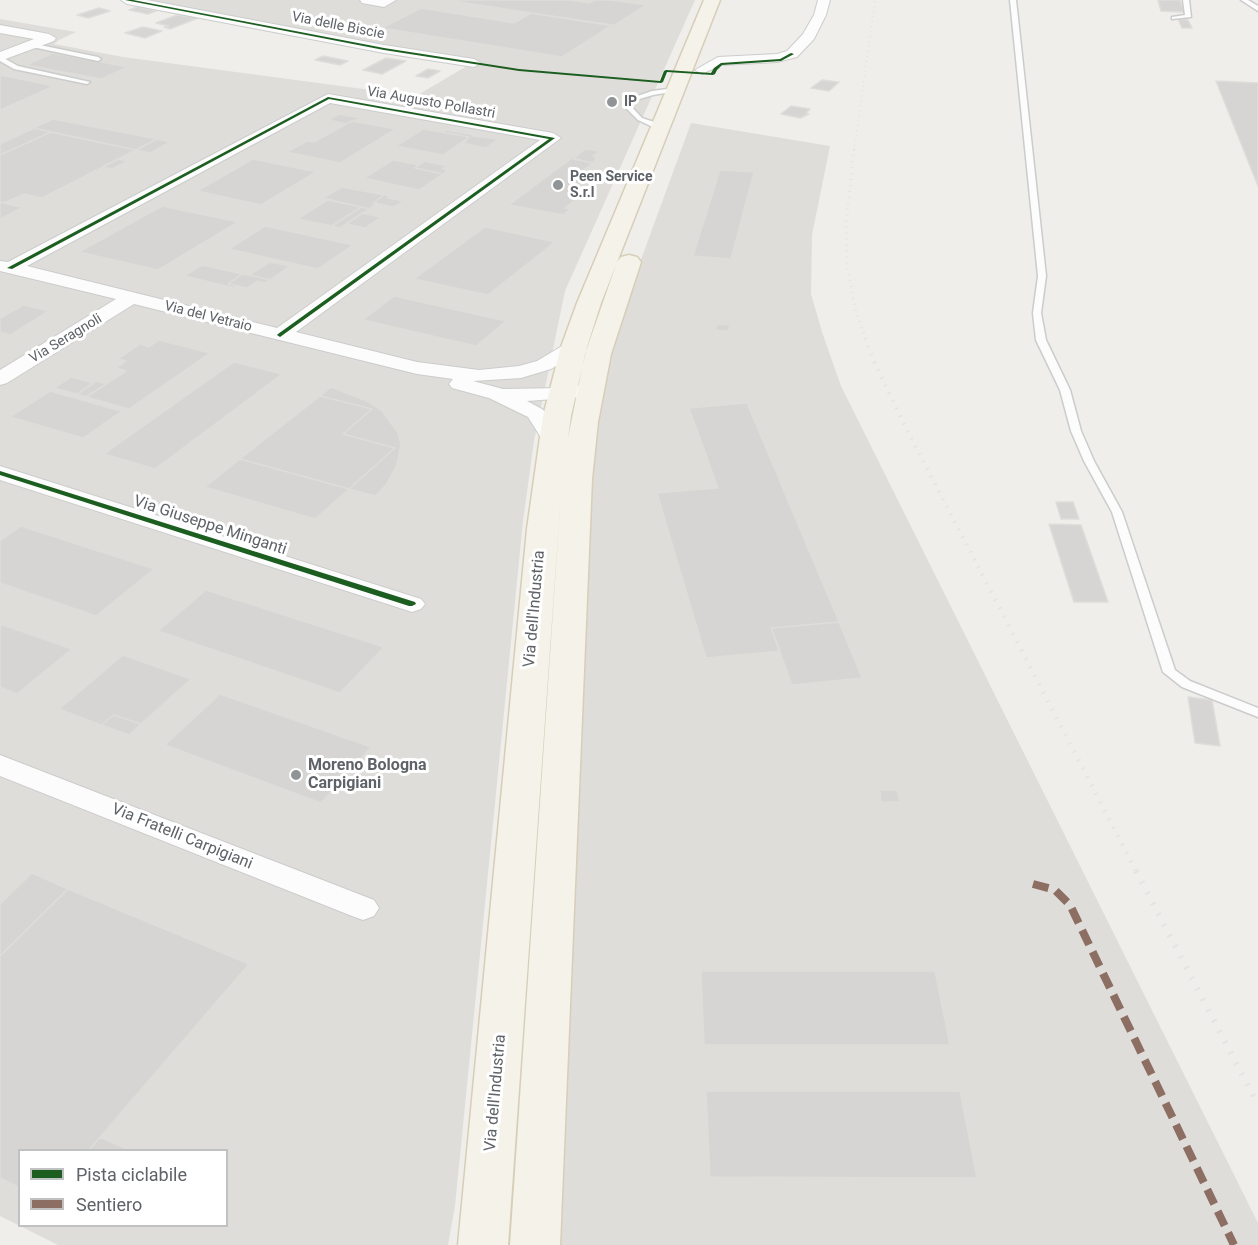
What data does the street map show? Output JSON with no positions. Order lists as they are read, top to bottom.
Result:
{
  "streets": {
    "main road": ["Via dell'Industria"],
    "street": [
      "Via delle Biscie",
      "Via Augusto Pollastri",
      "Via del Vetraio",
      "Via Seragnoli",
      "Via Giuseppe Minganti",
      "Via Fratelli Carpigiani"
    ]
  },
  "crossings": [
    ["Via Augusto Pollastri", "Via del Vetraio"],
    ["Via del Vetraio", "Via Seragnoli"],
    ["Via del Vetraio", "Via dell'Industria"]
  ],
  "places": ["IP", "Peen Service S.r.l", "Moreno Bologna Carpigiani"],
  "legend": ["Pista ciclabile", "Sentiero"]
}
